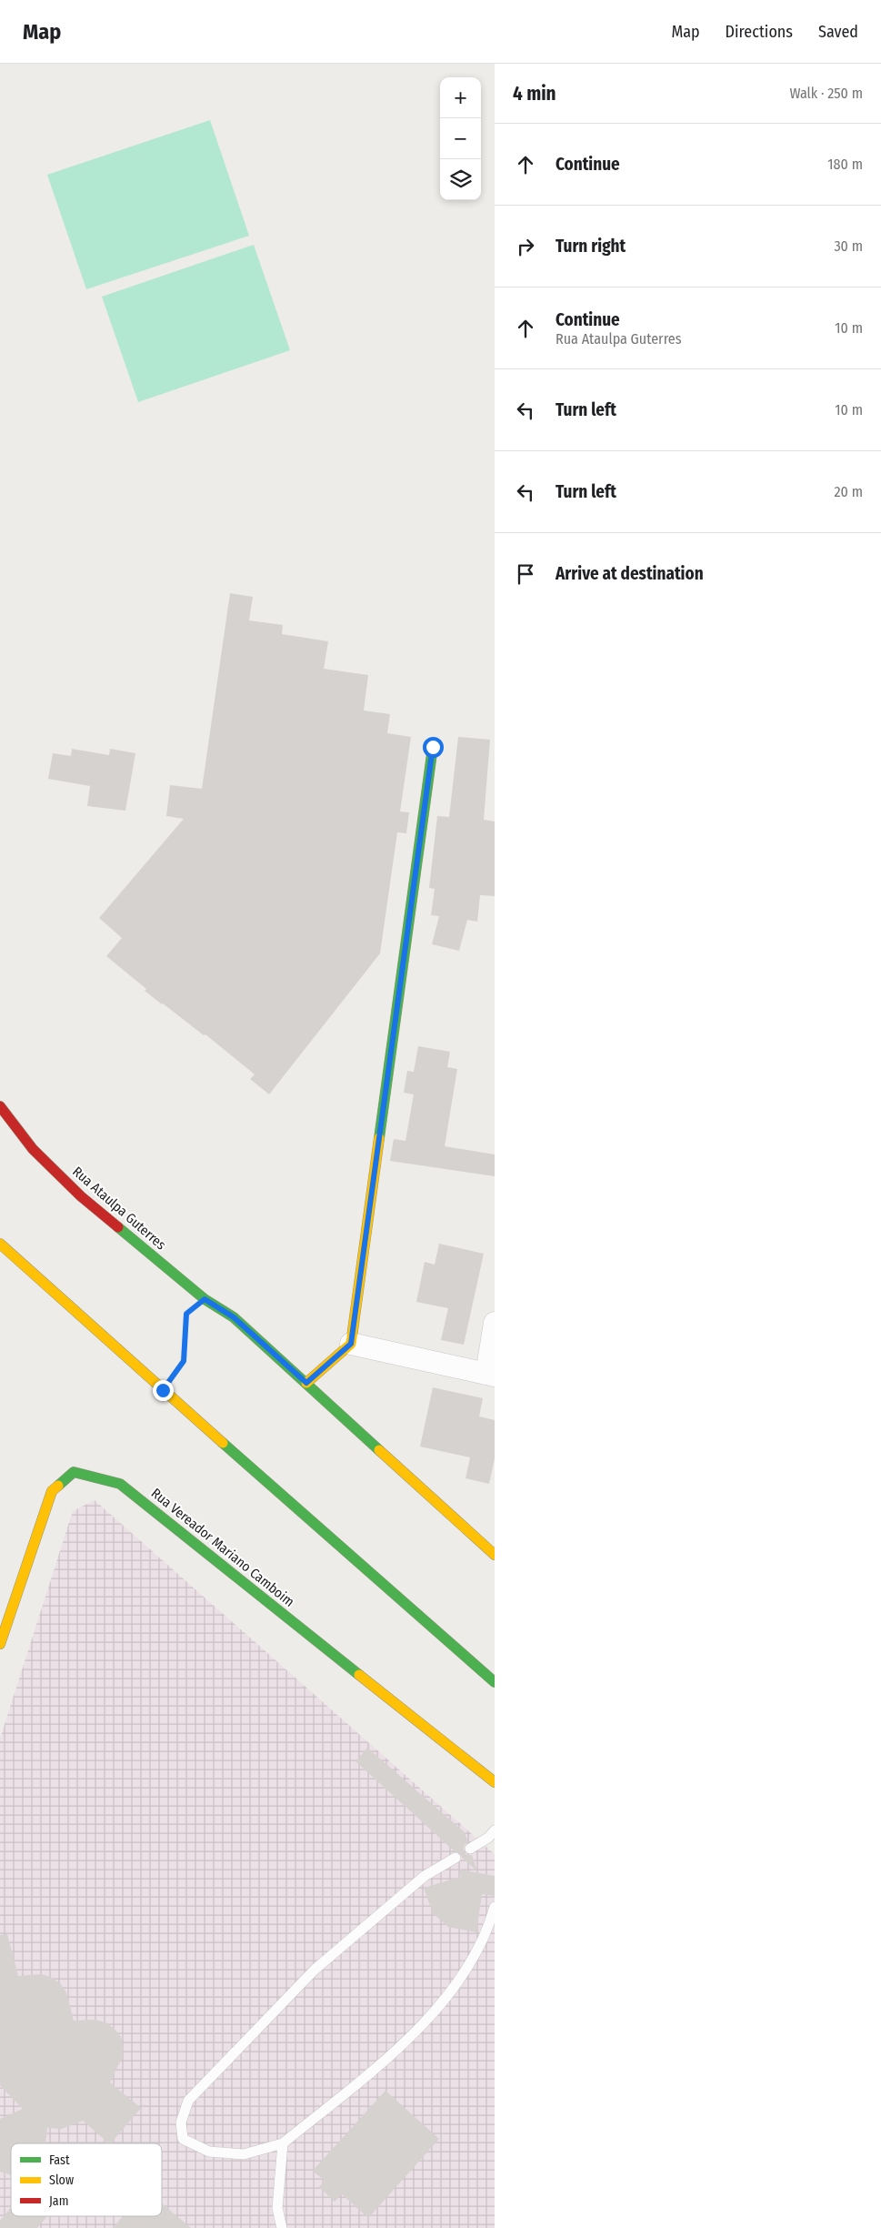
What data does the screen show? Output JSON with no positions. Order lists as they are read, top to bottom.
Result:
{
  "streets": {
    "main road": ["Rua Ataulpa Guterres", "Rua Vereador Mariano Camboim"]
  },
  "legend": ["Fast", "Slow", "Jam"],
  "page": {
    "header": "Map",
    "nav": ["Map", "Directions", "Saved"],
    "heading": ["4 min", "Walk · 250 m"],
    "map_buttons": ["+", "−"],
    "list": [
      ["Continue", "180 m"],
      ["Turn right", "30 m"],
      ["Continue", "Rua Ataulpa Guterres", "10 m"],
      ["Turn left", "10 m"],
      ["Turn left", "20 m"],
      "Arrive at destination"
    ]
  }
}
